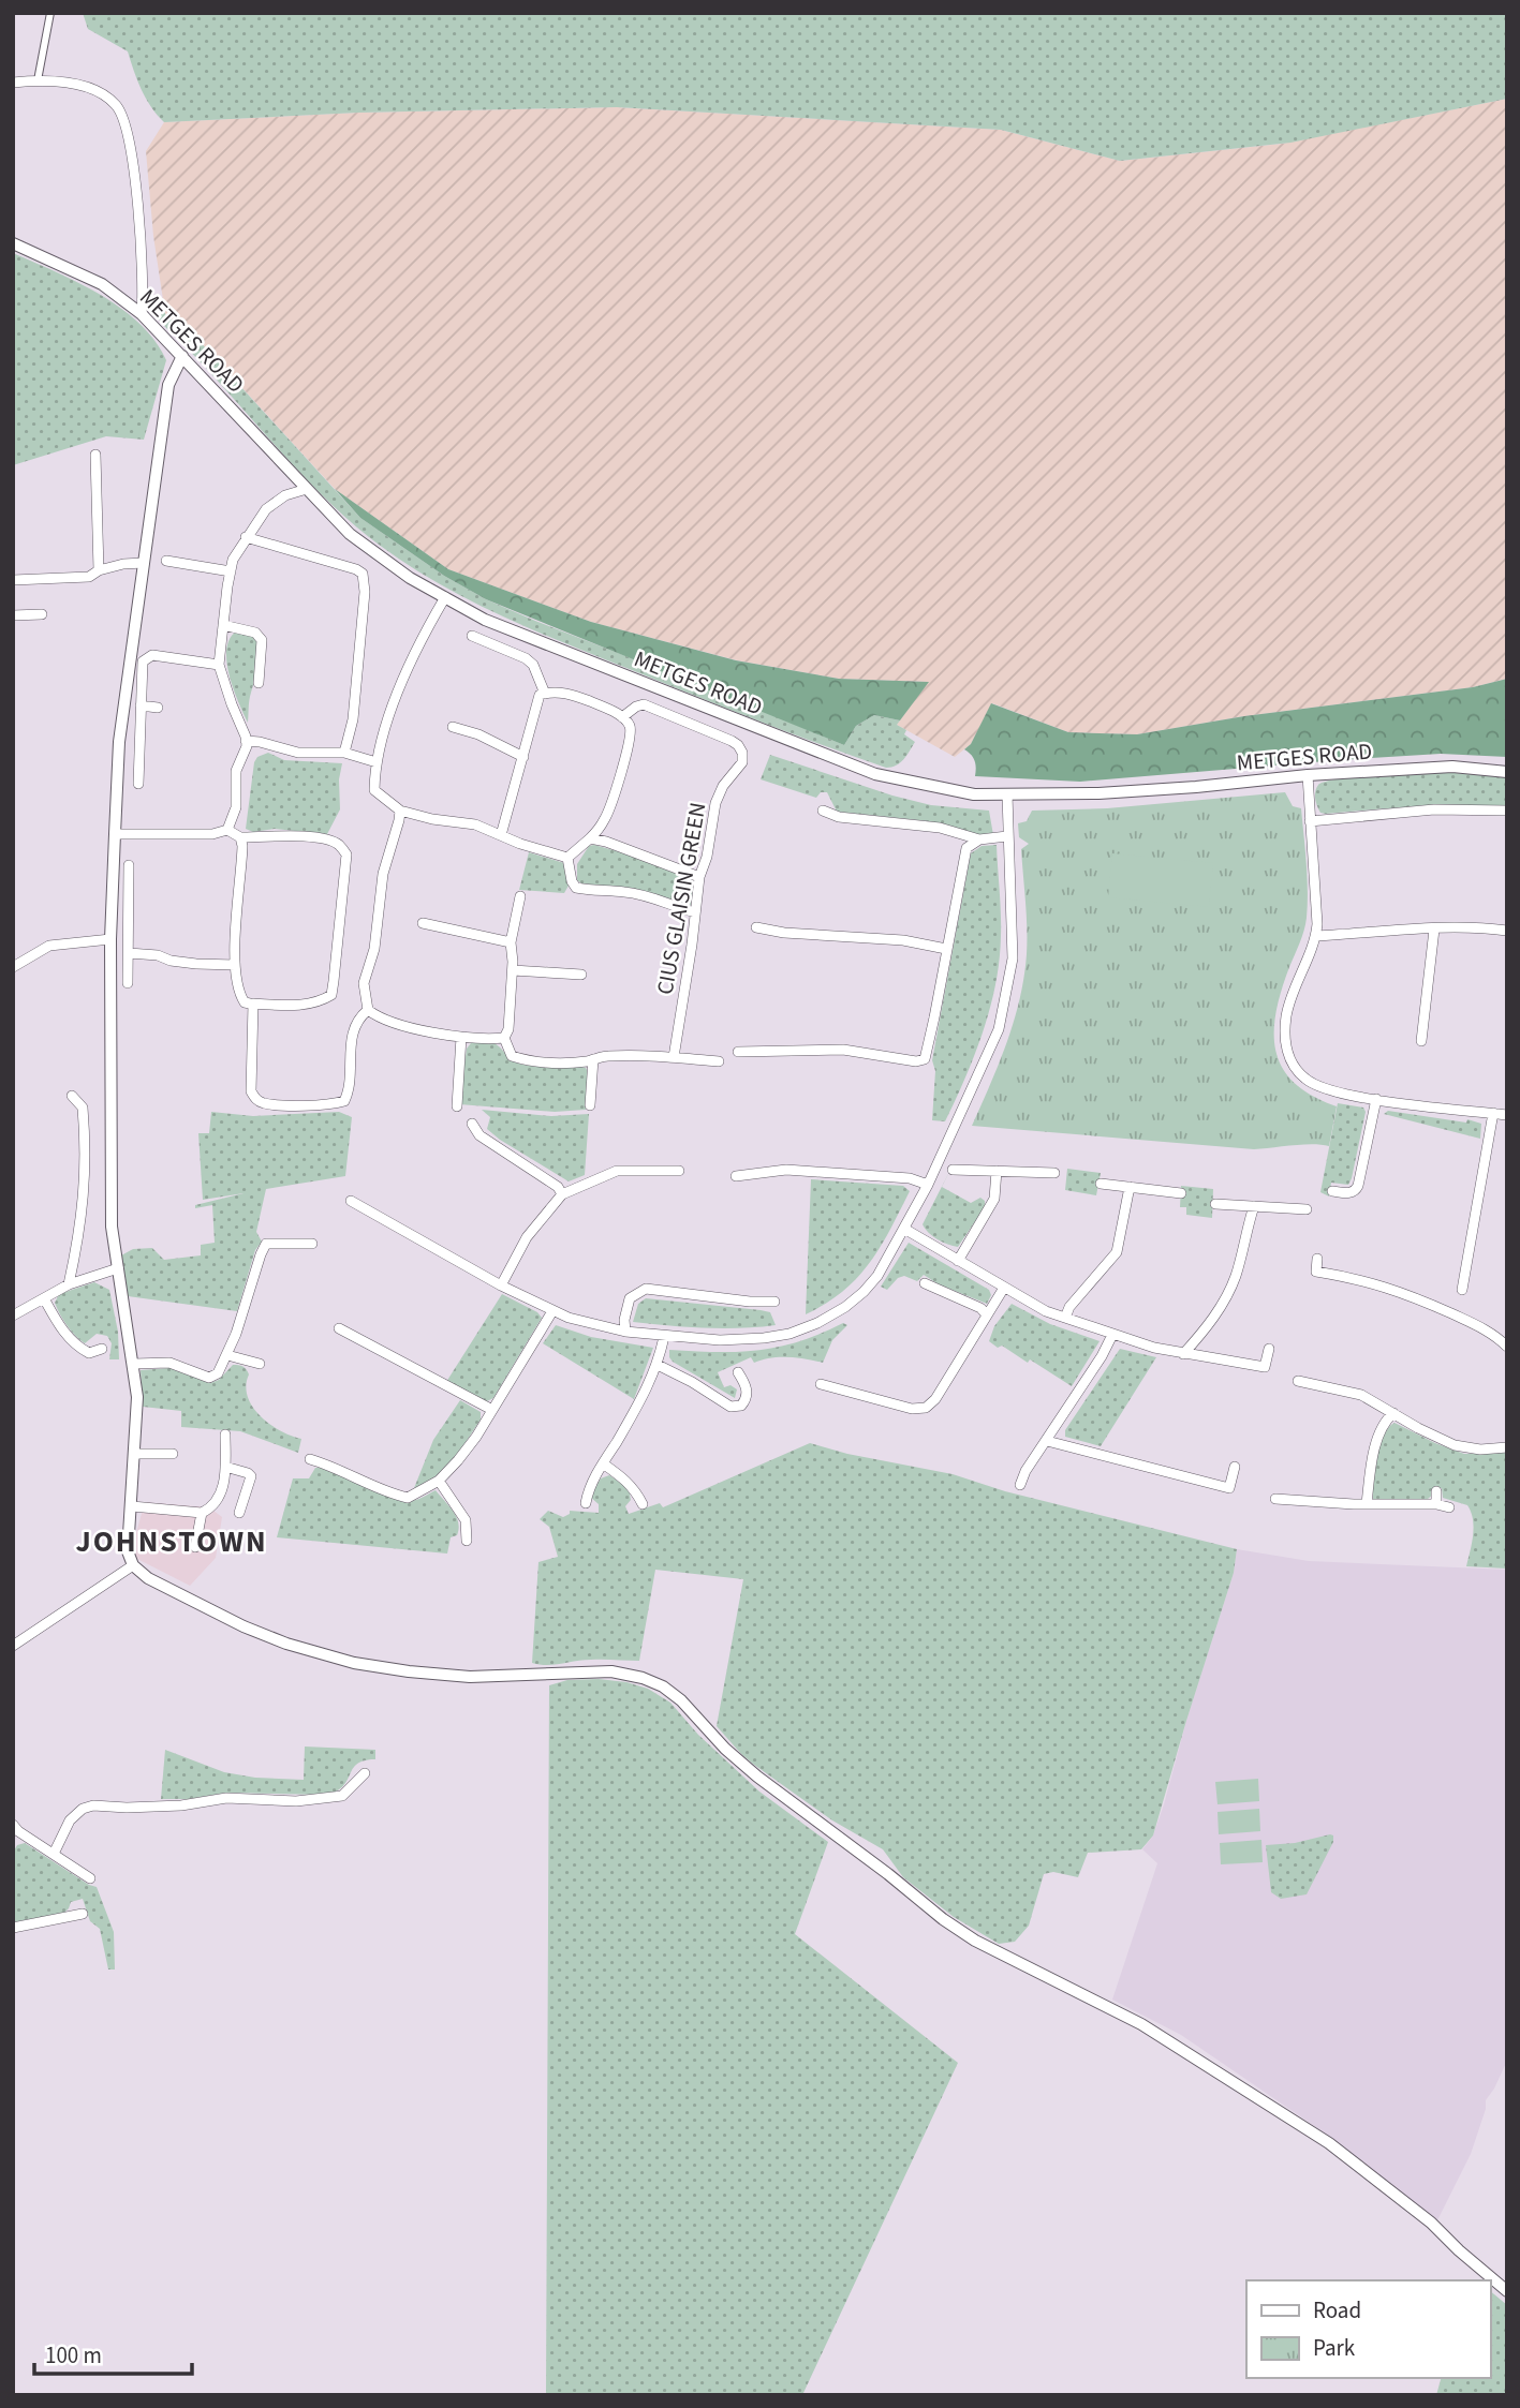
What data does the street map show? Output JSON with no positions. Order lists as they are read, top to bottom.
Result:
{
  "streets": {
    "street": ["METGES ROAD", "CIUS GLAISIN GREEN"]
  },
  "districts": ["JOHNSTOWN"],
  "legend": ["Road", "Park"],
  "scale_bar": "100 m"
}
